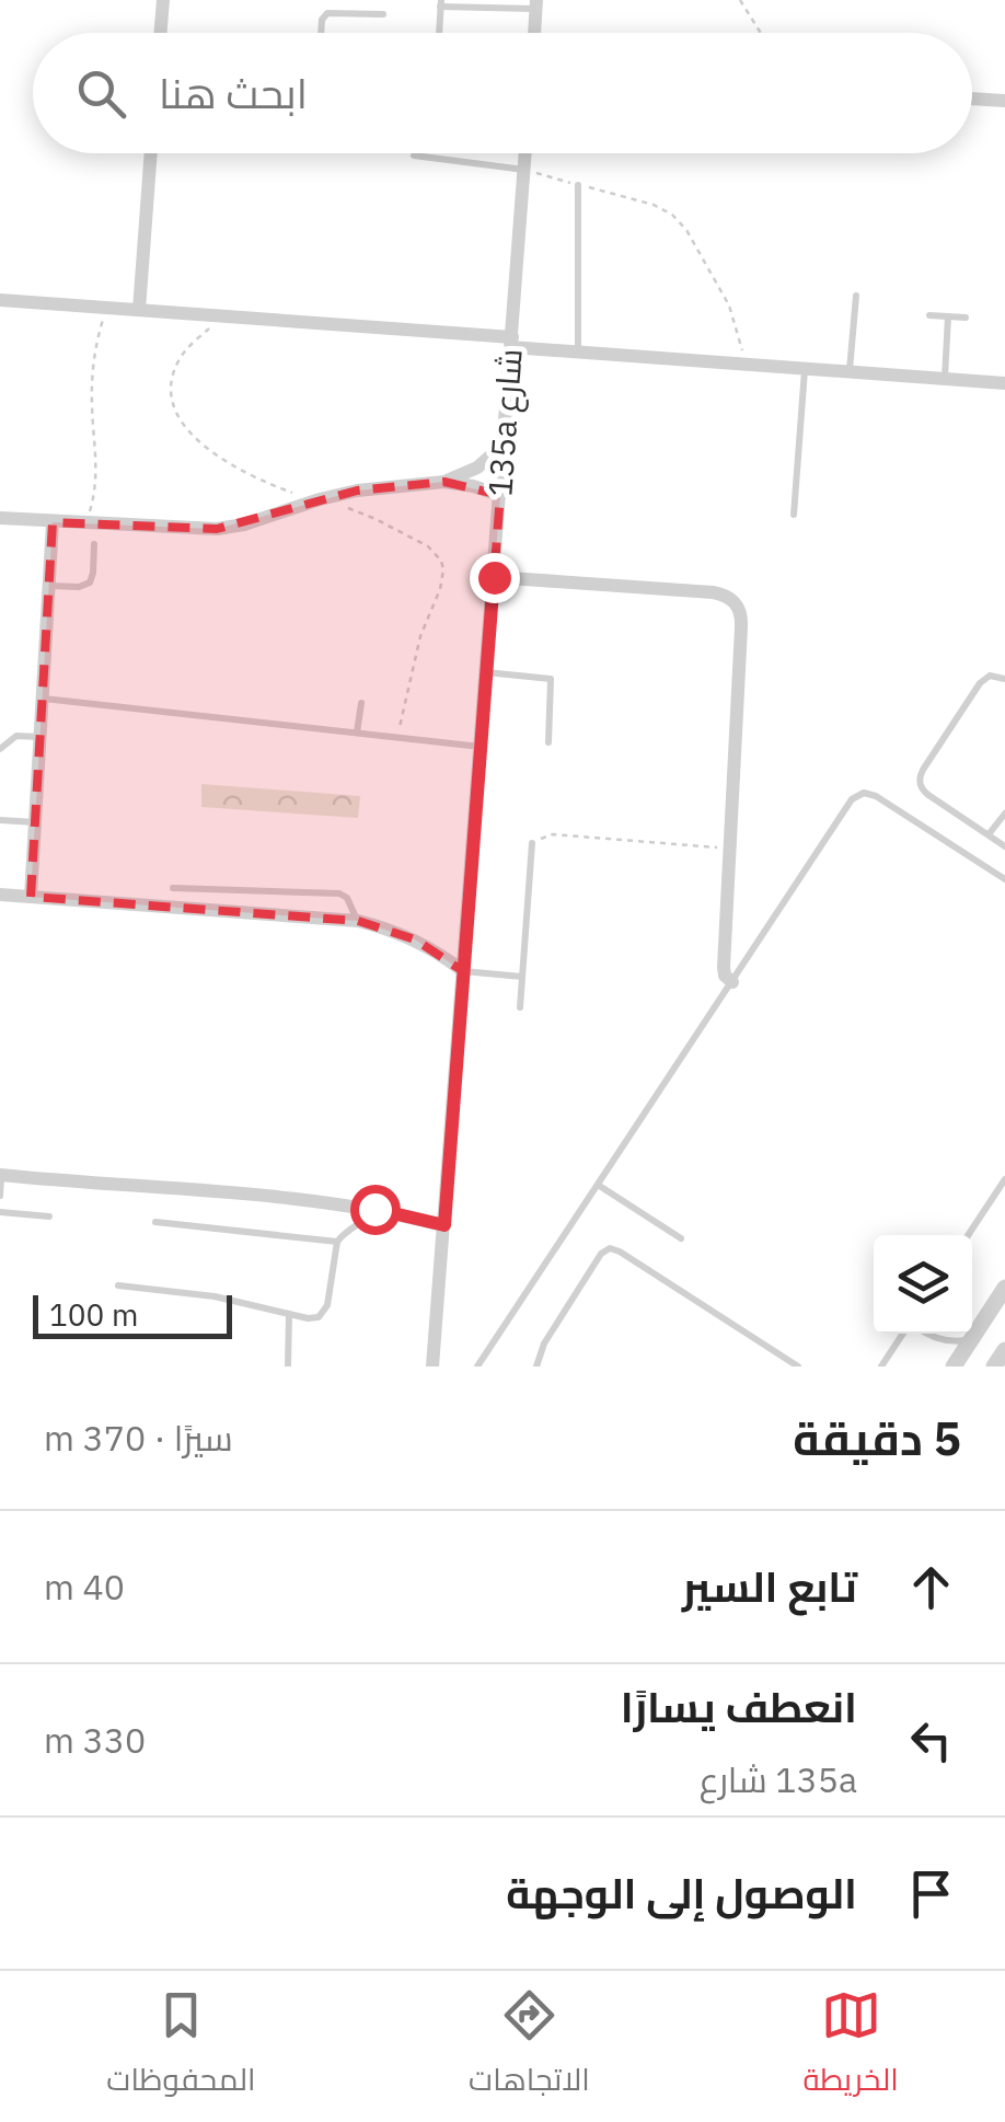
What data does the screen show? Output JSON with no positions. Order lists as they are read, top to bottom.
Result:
{
  "streets": {
    "street": ["135a شارع"]
  },
  "scale_bar": "100 m",
  "page": {
    "search": "ابحث هنا",
    "scale": "100 m",
    "heading": ["5 دقيقة", "سيرًا · 370 m"],
    "list": [
      ["تابع السير", "40 m"],
      ["انعطف يسارًا", "135a شارع", "330 m"],
      "الوصول إلى الوجهة"
    ],
    "nav": ["الخريطة", "الاتجاهات", "المحفوظات"]
  }
}
